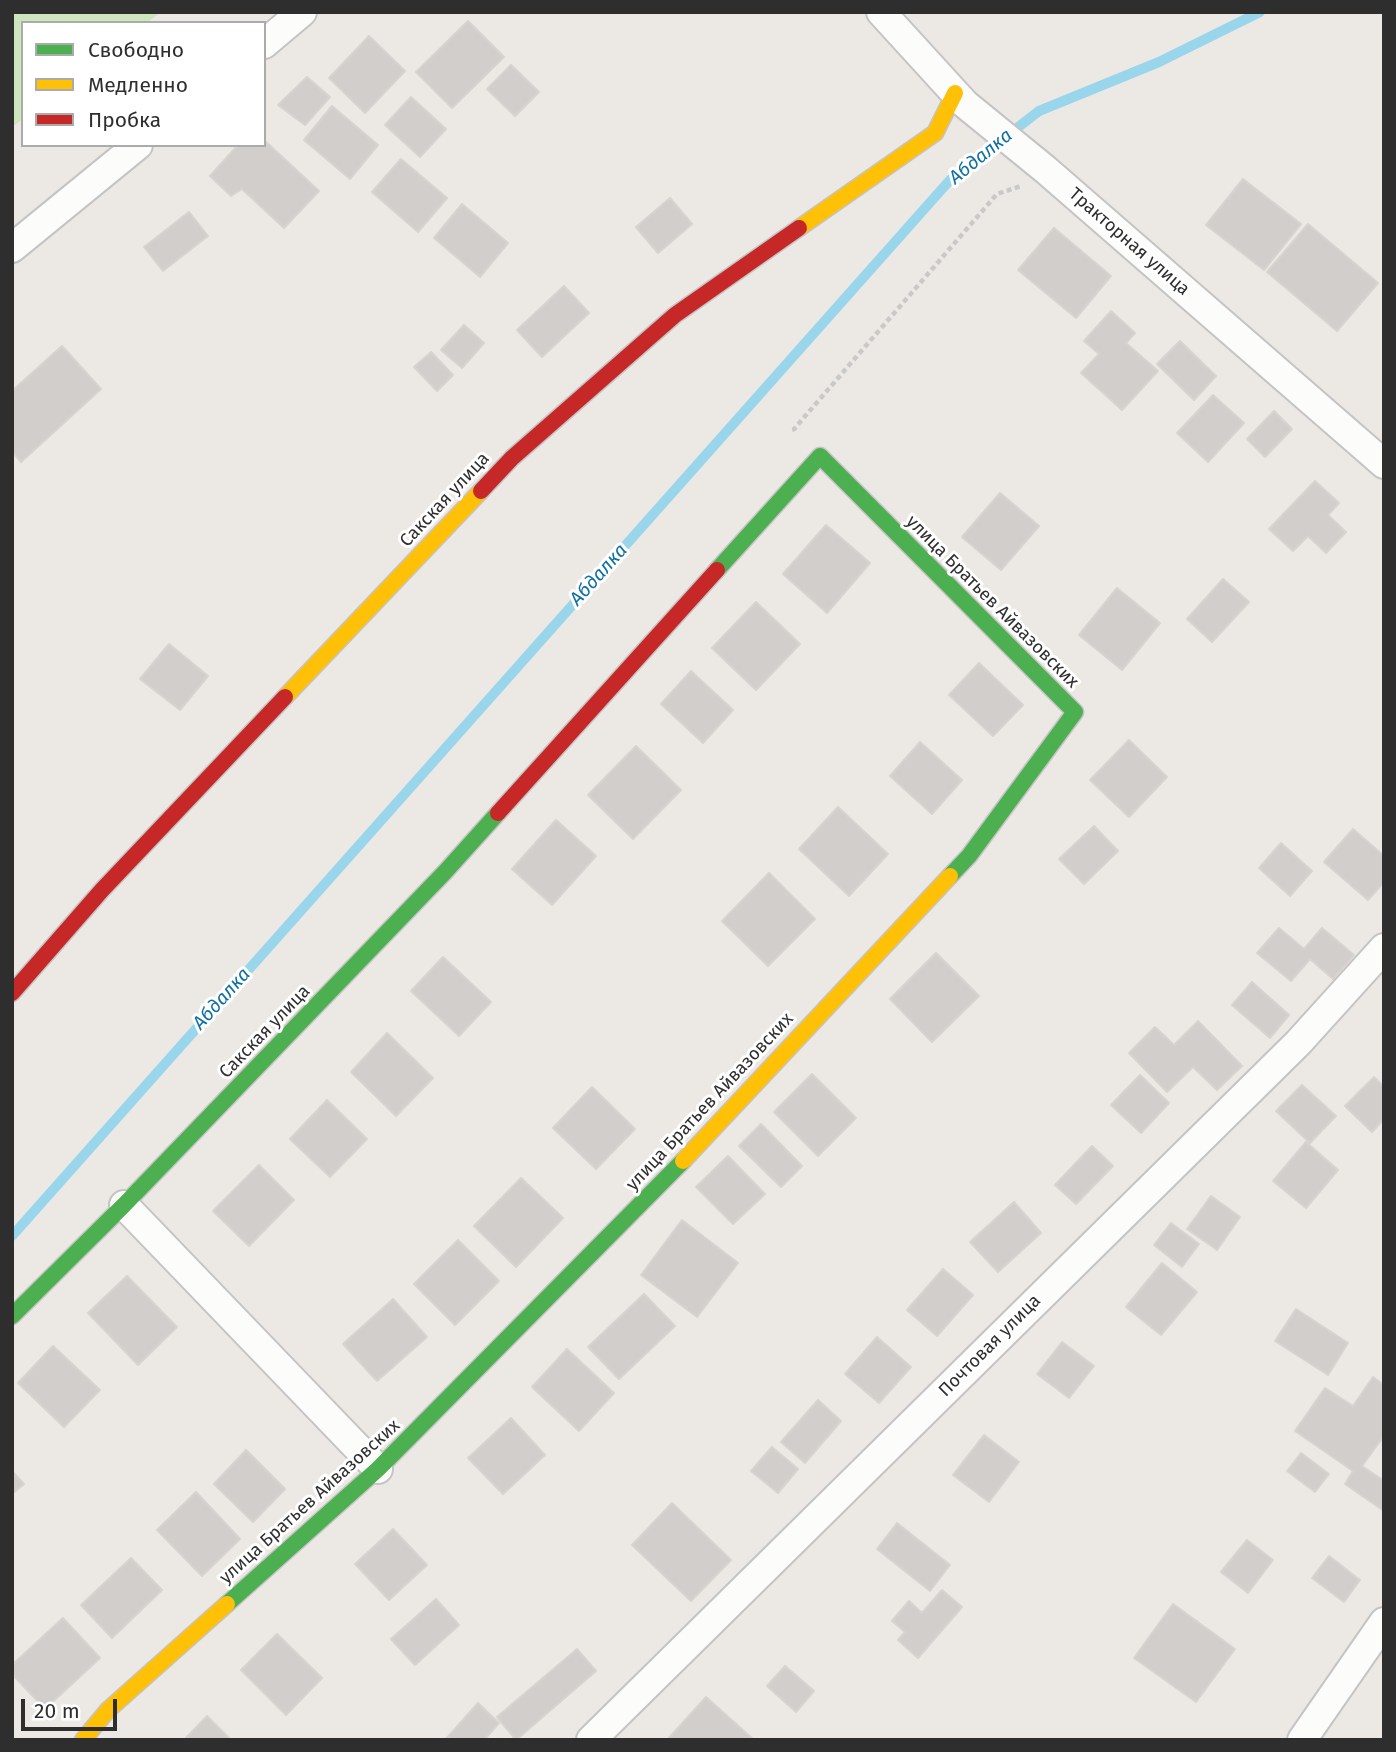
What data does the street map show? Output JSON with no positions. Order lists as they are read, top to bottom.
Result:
{
  "streets": {
    "street": [
      "Тракторная улица",
      "Сакская улица",
      "улица Братьев Айвазовских",
      "Почтовая улица"
    ]
  },
  "crossings": [
    ["Тракторная улица", "Сакская улица"],
    ["Сакская улица", "улица Братьев Айвазовских"]
  ],
  "water": ["Абдалка"],
  "legend": ["Свободно", "Медленно", "Пробка"],
  "scale_bar": "20 m"
}
